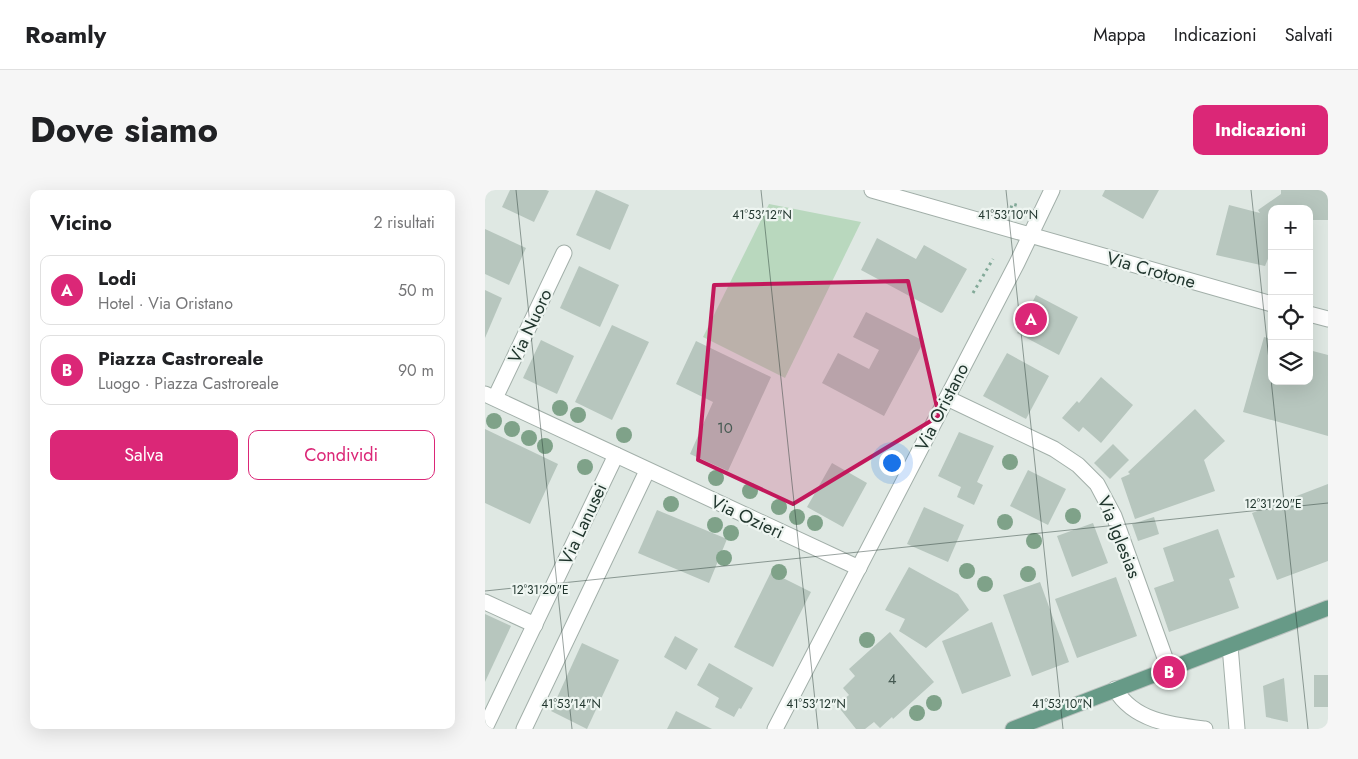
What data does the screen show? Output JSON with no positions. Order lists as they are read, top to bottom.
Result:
{
  "streets": {
    "street": [
      "Via Crotone",
      "Via Nuoro",
      "Via Oristano",
      "Via Ozieri",
      "Via Lanusei",
      "Via Iglesias"
    ]
  },
  "crossings": [
    ["Via Crotone", "Via Oristano"],
    ["Via Nuoro", "Via Ozieri"],
    ["Via Nuoro", "Via Lanusei"],
    ["Via Oristano", "Via Ozieri"],
    ["Via Oristano", "Via Iglesias"],
    ["Via Ozieri", "Via Lanusei"]
  ],
  "house_numbers": ["10", "4"],
  "page": {
    "header": "Roamly",
    "nav": ["Mappa", "Indicazioni", "Salvati"],
    "title": "Dove siamo",
    "buttons": [
      "Indicazioni",
      ["Salva", "Condividi"]
    ],
    "heading": ["Vicino", "2 risultati"],
    "map_buttons": ["+", "−"],
    "list": [
      {
        "mark": "A",
        "name": "Lodi",
        "note": "Hotel · Via Oristano",
        "value": "50 m"
      },
      {
        "mark": "B",
        "name": "Piazza Castroreale",
        "note": "Luogo · Piazza Castroreale",
        "value": "90 m"
      }
    ],
    "pins": ["A", "B"]
  },
  "coordinates": [
    "41°53'12\"N",
    "41°53'10\"N",
    "12°31'20\"E",
    "41°53'14\"N"
  ]
}
